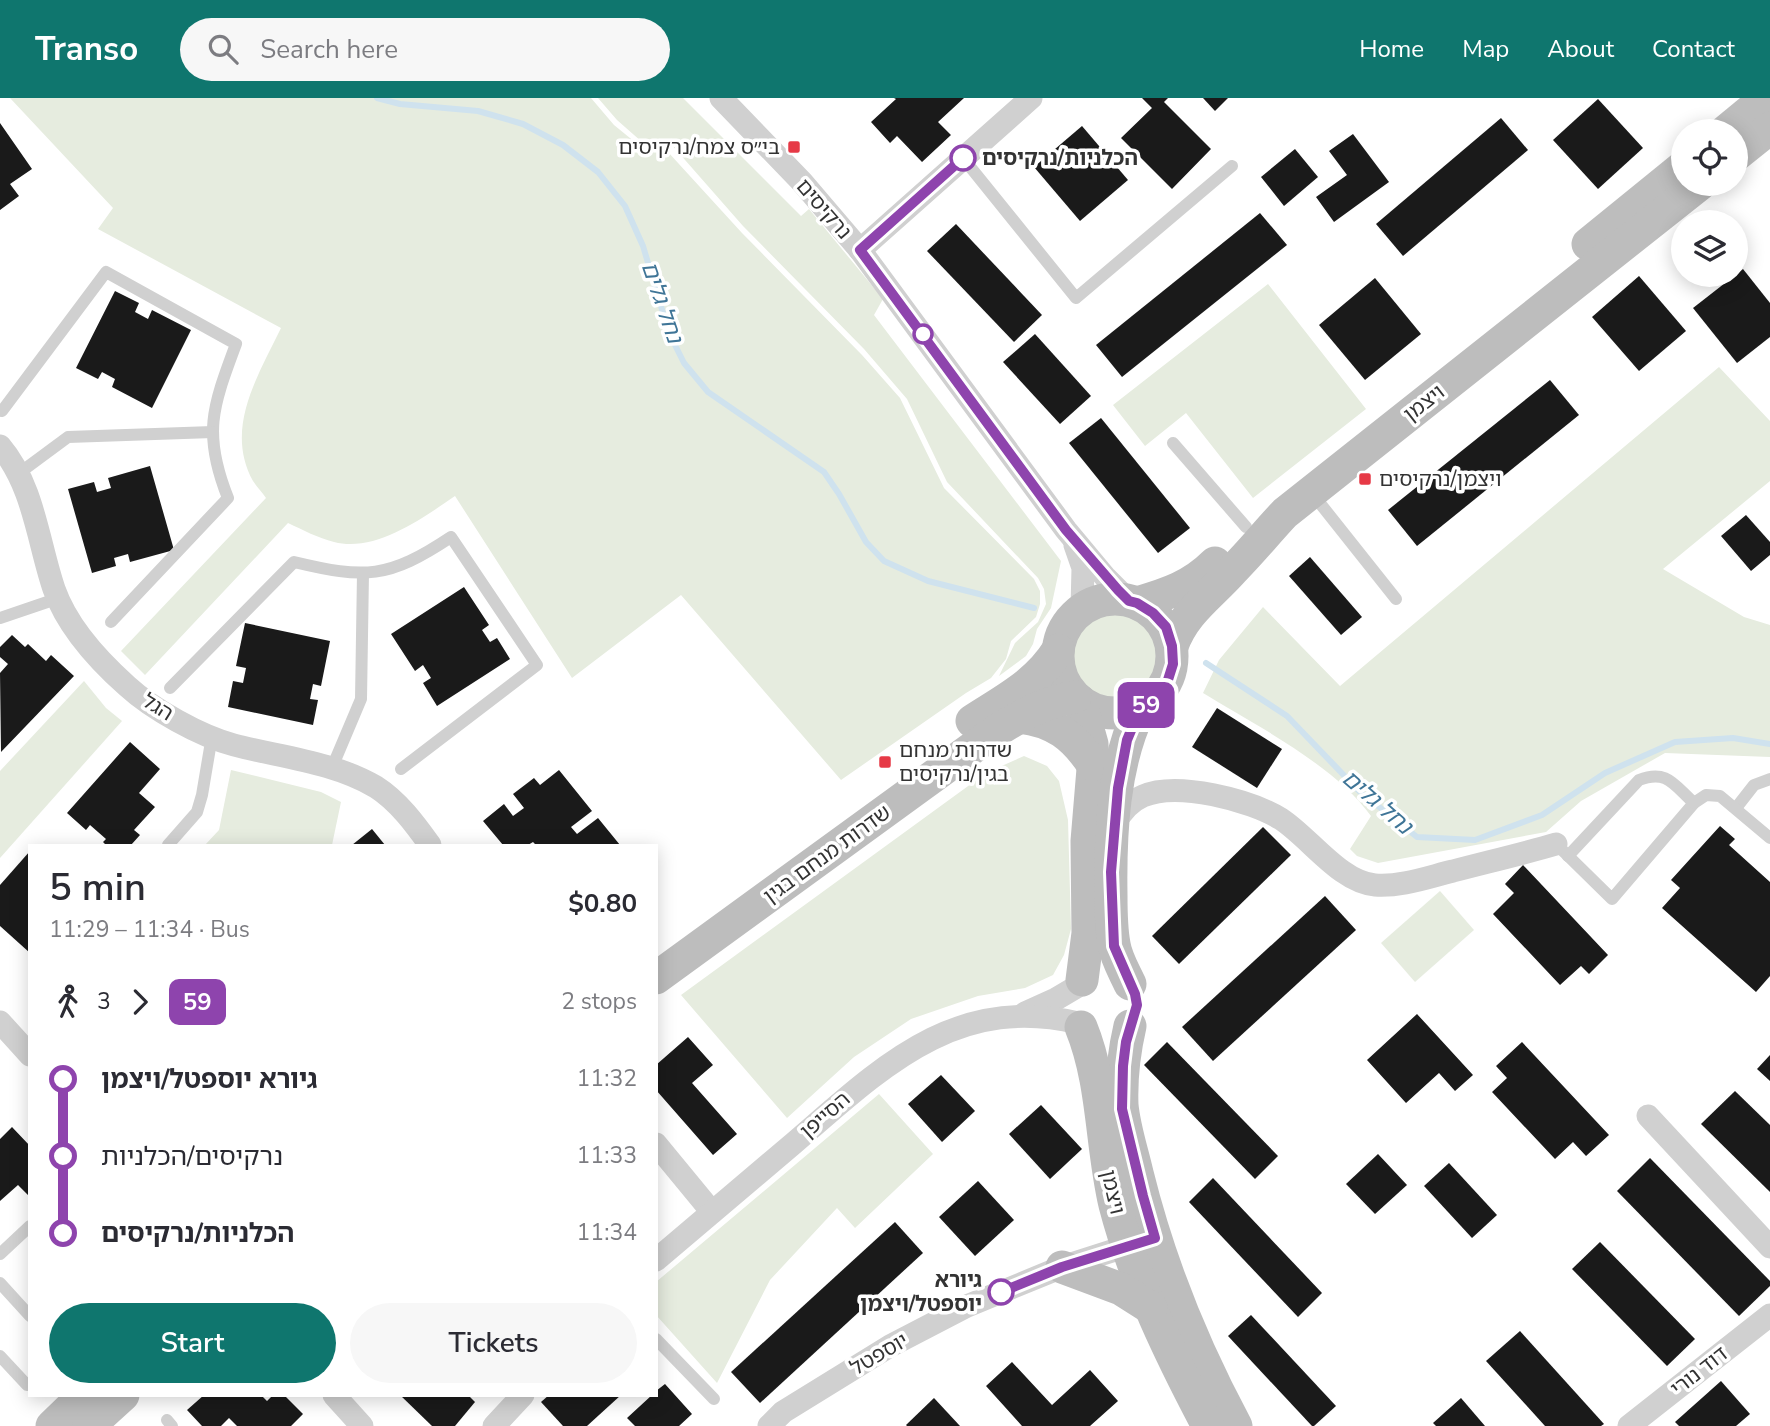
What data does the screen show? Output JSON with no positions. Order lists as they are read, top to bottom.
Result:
{
  "streets": {
    "street": [
      "נרקיסים",
      "ויצמן",
      "הגל",
      "שדרות מנחם בגין",
      "הסייפן",
      "יוספטל",
      "דוד נורי"
    ]
  },
  "crossings": [
    ["נרקיסים", "ויצמן"],
    ["נרקיסים", "שדרות מנחם בגין"],
    ["ויצמן", "שדרות מנחם בגין"],
    ["ויצמן", "הסייפן"],
    ["ויצמן", "יוספטל"]
  ],
  "water": ["נחל גלים"],
  "places": {
    "transit": ["בי״ס צמח/נרקיסים", "ויצמן/נרקיסים", "שדרות מנחם בגין/נרקיסים"],
    "other": ["הכלניות/נרקיסים", "גיורא יוספטל/ויצמן"]
  },
  "lines": ["bus line 59"],
  "page": {
    "header": "Transo",
    "search": "Search here",
    "nav": [
      "Home",
      "Map",
      "About",
      "Contact"
    ],
    "on_map": "59",
    "heading": ["5 min", "11:29 – 11:34 · Bus", "$0.80"],
    "legs": ["3", "59", "2 stops"],
    "list": [
      {
        "name": "גיורא יוספטל/ויצמן",
        "value": "11:32"
      },
      {
        "name": "נרקיסים/הכלניות",
        "value": "11:33"
      },
      {
        "name": "הכלניות/נרקיסים",
        "value": "11:34"
      }
    ],
    "buttons": ["Start", "Tickets"]
  }
}
